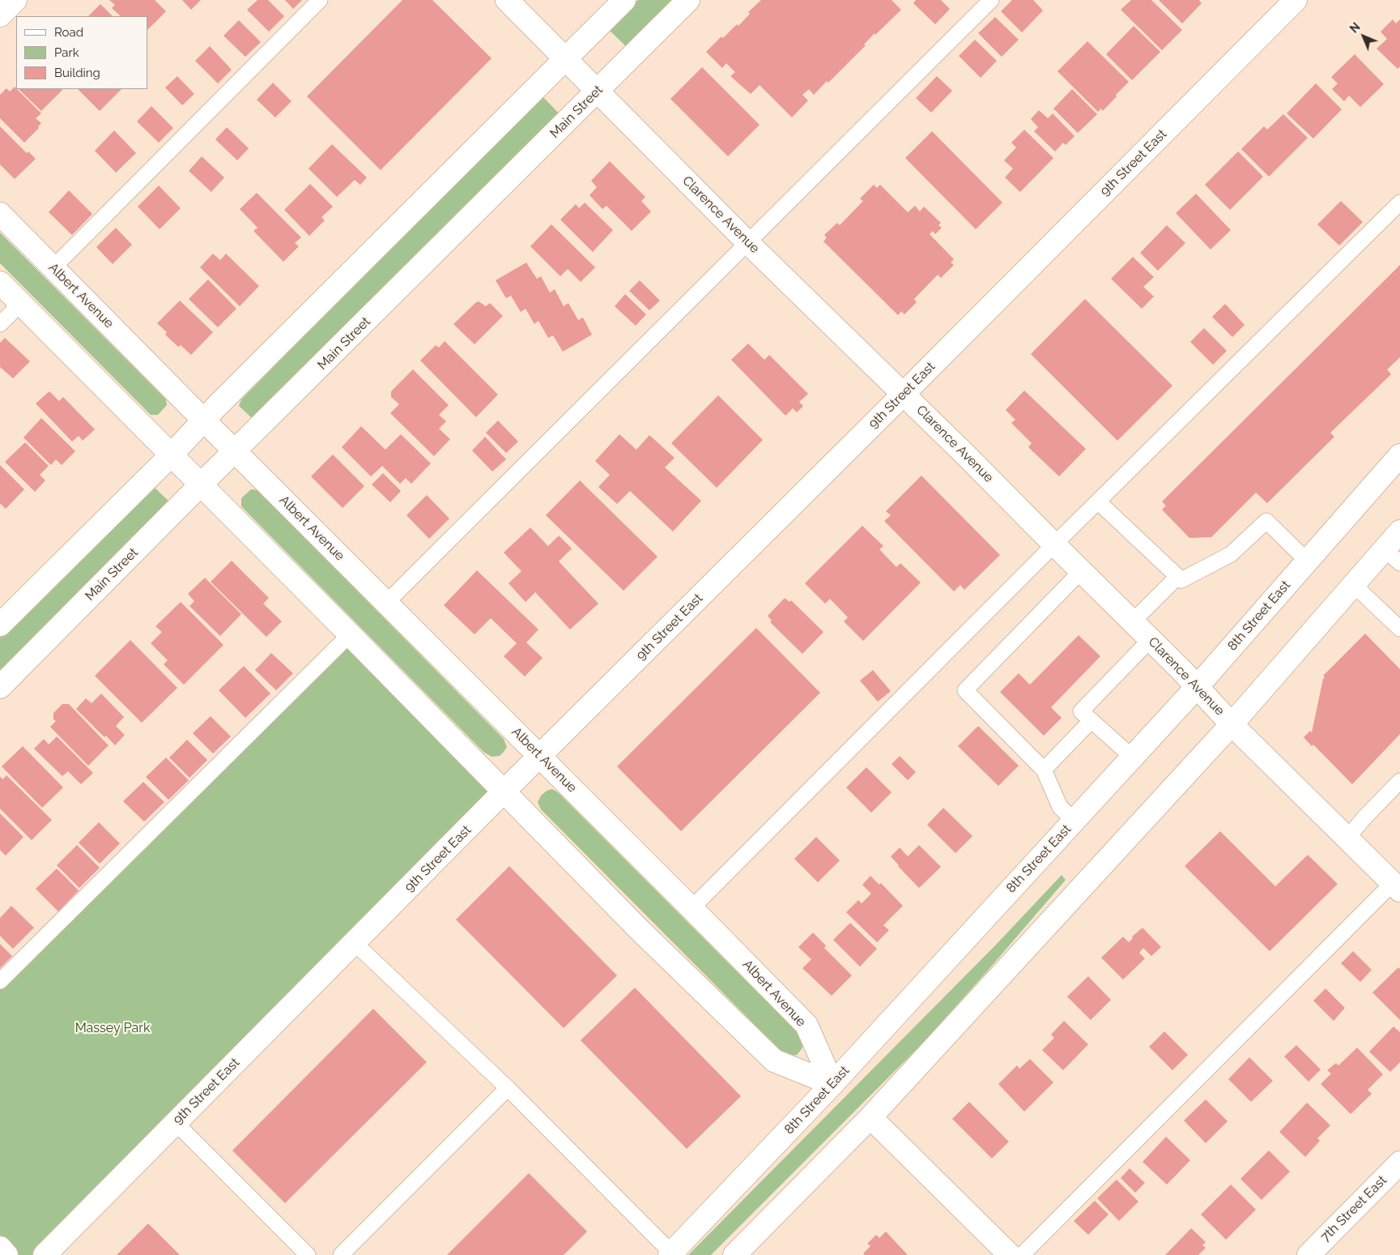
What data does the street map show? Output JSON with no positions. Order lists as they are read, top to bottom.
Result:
{
  "streets": {
    "street": [
      "Main Street",
      "9th Street East",
      "Clarence Avenue",
      "Albert Avenue",
      "8th Street East",
      "7th Street East"
    ]
  },
  "crossings": [
    ["Main Street", "Clarence Avenue"],
    ["Main Street", "Albert Avenue"],
    ["9th Street East", "Clarence Avenue"],
    ["9th Street East", "Albert Avenue"],
    ["Clarence Avenue", "8th Street East"],
    ["Albert Avenue", "8th Street East"]
  ],
  "parks": ["Massey Park"],
  "legend": ["Road", "Park", "Building"],
  "north": "top left"
}
